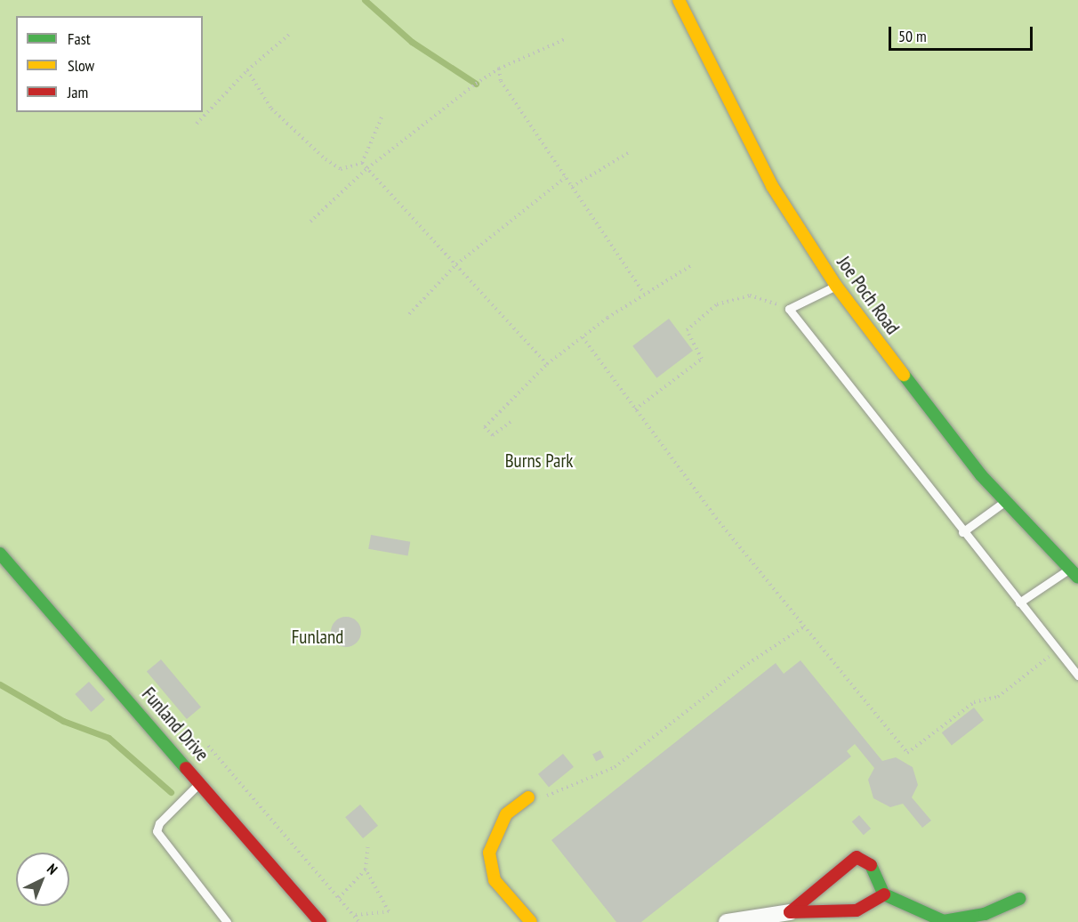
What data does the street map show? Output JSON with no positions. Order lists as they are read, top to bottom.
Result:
{
  "streets": {
    "street": ["Joe Poch Road", "Funland Drive"]
  },
  "parks": ["Burns Park", "Funland"],
  "legend": ["Fast", "Slow", "Jam"],
  "scale_bar": "50 m",
  "north": "top right"
}
